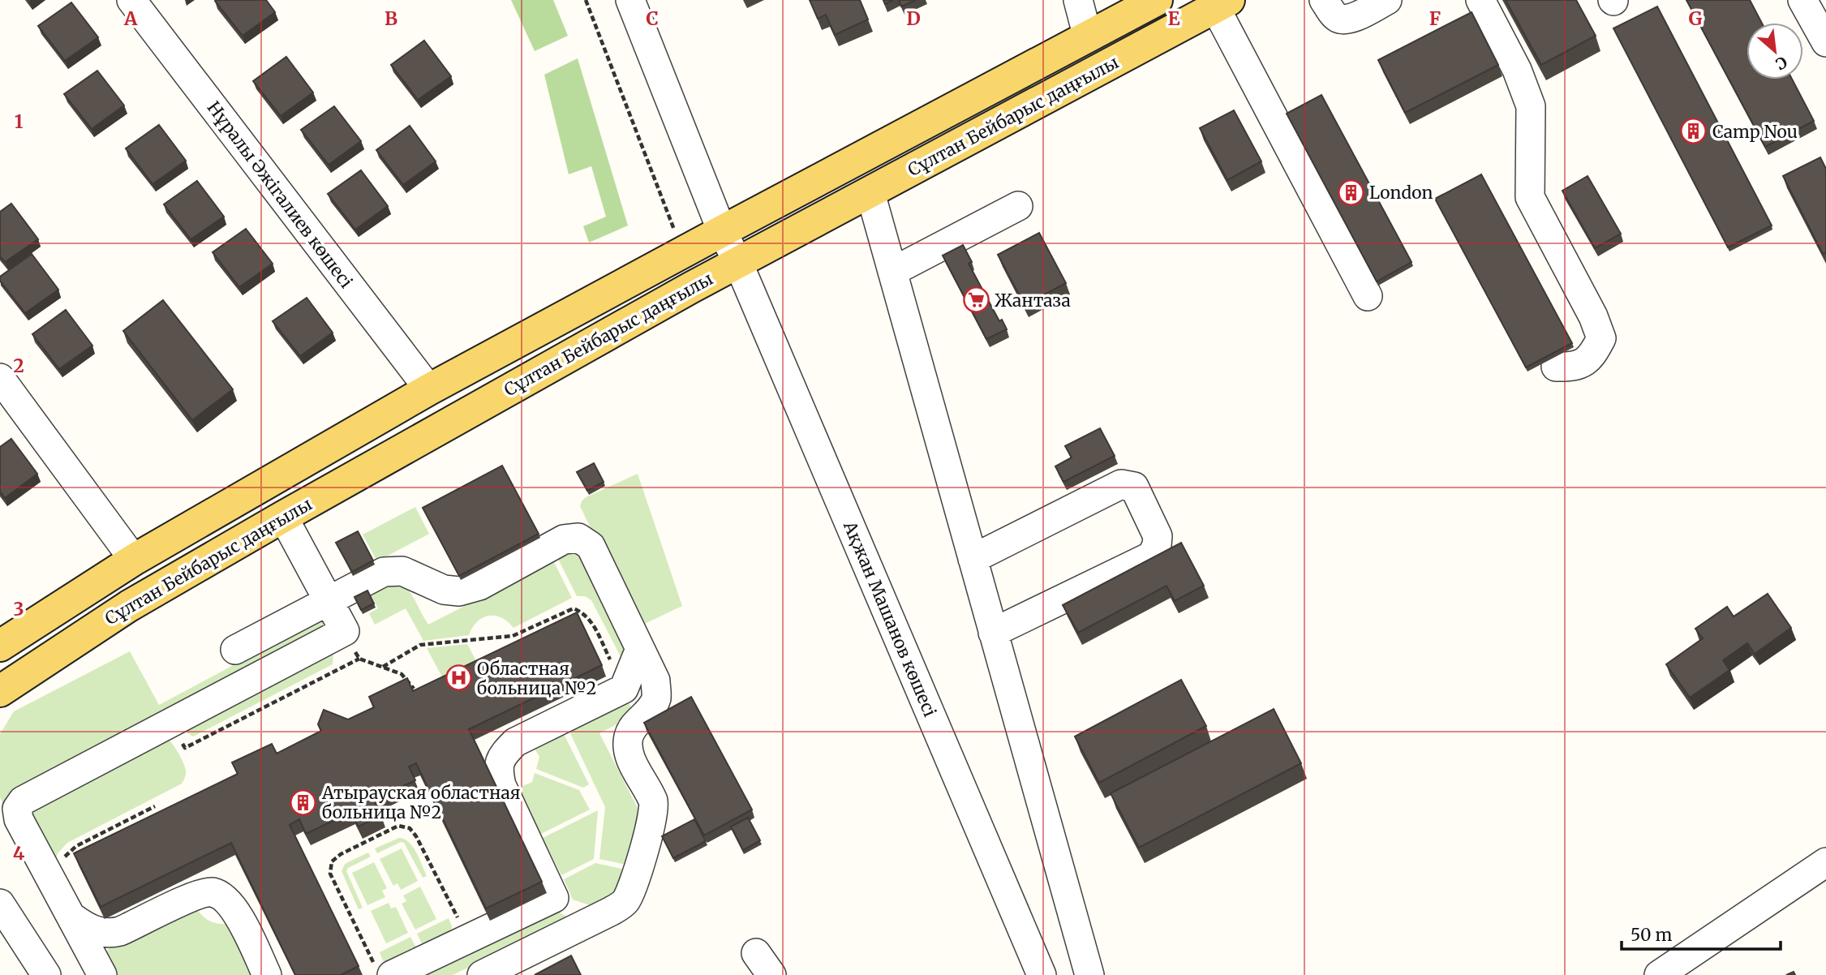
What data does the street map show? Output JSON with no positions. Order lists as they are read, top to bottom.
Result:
{
  "streets": {
    "main road": ["Сұлтан Бейбарыс даңғылы"],
    "street": ["Нұралы Әжiгалиев көшесi", "Ақжан Машанов көшесі"]
  },
  "crossings": [
    ["Сұлтан Бейбарыс даңғылы", "Нұралы Әжiгалиев көшесi"],
    ["Сұлтан Бейбарыс даңғылы", "Ақжан Машанов көшесі"]
  ],
  "places": {
    "building": ["Camp Nou", "London", "Атырауская областная больница №2"],
    "supermarket": ["Жантаза"],
    "hospital": ["Областная больница №2"]
  },
  "scale_bar": "50 m",
  "north": "bottom right",
  "grid": {
    "columns": [
      "A",
      "B",
      "C",
      "D",
      "E",
      "F",
      "G"
    ],
    "rows": [
      "1",
      "2",
      "3",
      "4"
    ]
  }
}
